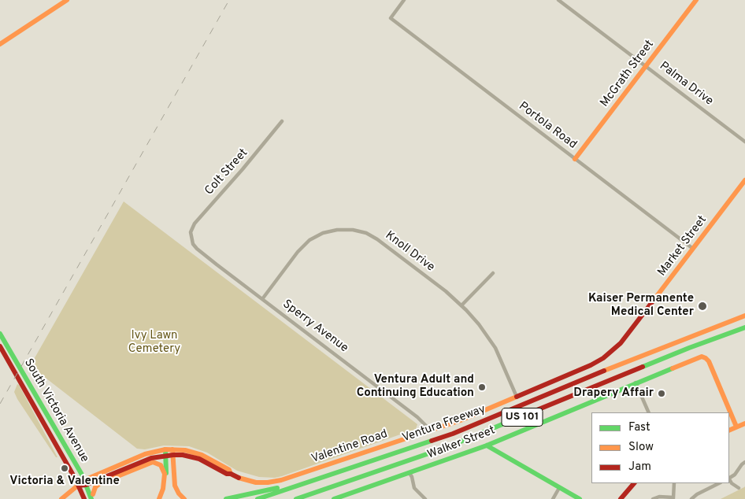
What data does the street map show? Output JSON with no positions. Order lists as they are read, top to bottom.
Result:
{
  "streets": {
    "main road": [
      "McGrath Street",
      "Market Street",
      "South Victoria Avenue",
      "US 101",
      "Ventura Freeway",
      "Walker Street",
      "Valentine Road"
    ],
    "street": [
      "Palma Drive",
      "Portola Road",
      "Colt Street",
      "Knoll Drive",
      "Sperry Avenue"
    ]
  },
  "crossings": [
    ["McGrath Street", "Palma Drive"],
    ["McGrath Street", "Portola Road"],
    ["Portola Road", "Market Street"],
    ["Colt Street", "Sperry Avenue"],
    ["Market Street", "Valentine Road"],
    ["Knoll Drive", "Sperry Avenue"],
    ["Knoll Drive", "Valentine Road"],
    ["Sperry Avenue", "Valentine Road"],
    ["South Victoria Avenue", "Valentine Road"]
  ],
  "parks": ["Ivy Lawn Cemetery"],
  "places": [
    "Kaiser Permanente Medical Center",
    "Ventura Adult and Continuing Education",
    "Drapery Affair",
    "Victoria & Valentine"
  ],
  "legend": ["Fast", "Slow", "Jam"]
}
